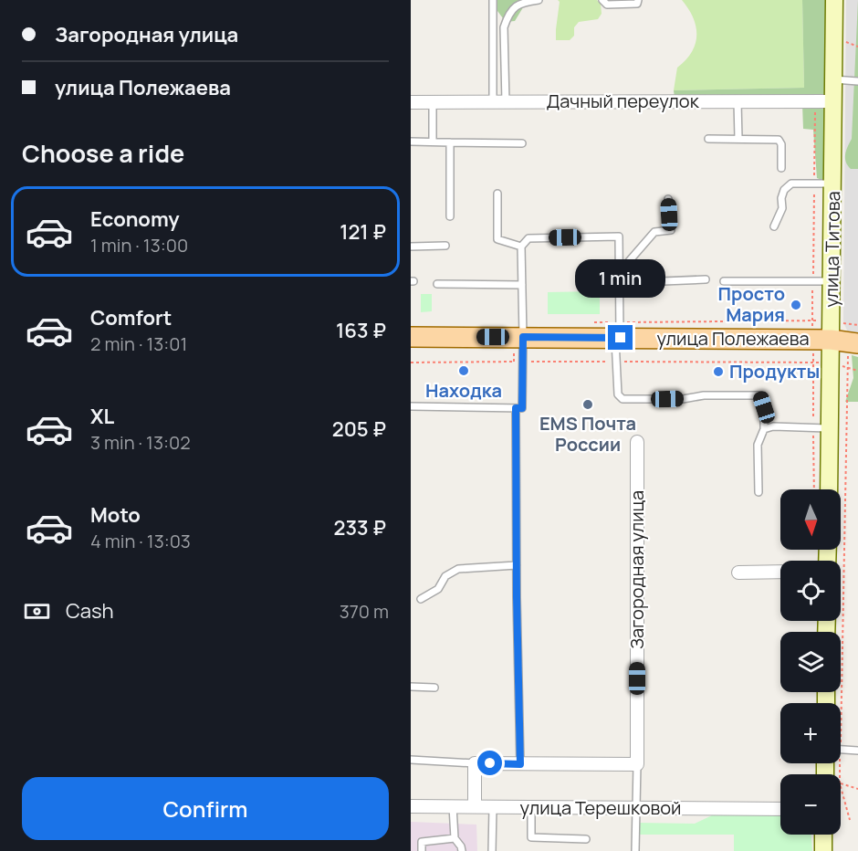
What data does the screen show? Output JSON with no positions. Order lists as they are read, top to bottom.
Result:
{
  "streets": {
    "main road": ["улица Титова", "улица Полежаева"],
    "street": ["Дачный переулок", "Загородная улица", "улица Терешковой"]
  },
  "crossings": [
    ["Дачный переулок", "улица Титова"],
    ["улица Титова", "улица Полежаева"],
    ["Загородная улица", "улица Терешковой"]
  ],
  "places": [
    "Просто Мария",
    "Находка",
    "Продукты",
    "EMS Почта России"
  ],
  "north": "bottom",
  "page": {
    "banner": ["Загородная улица", "улица Полежаева"],
    "heading": "Choose a ride",
    "list": [
      {
        "name": "Economy",
        "note": "1 min · 13:00",
        "value": "121 ₽"
      },
      {
        "name": "Comfort",
        "note": "2 min · 13:01",
        "value": "163 ₽"
      },
      {
        "name": "XL",
        "note": "3 min · 13:02",
        "value": "205 ₽"
      },
      {
        "name": "Moto",
        "note": "4 min · 13:03",
        "value": "233 ₽"
      }
    ],
    "bubble": "1 min",
    "map_buttons": ["+", "−"],
    "pay": ["Cash", "370 m"],
    "buttons": "Confirm"
  }
}
